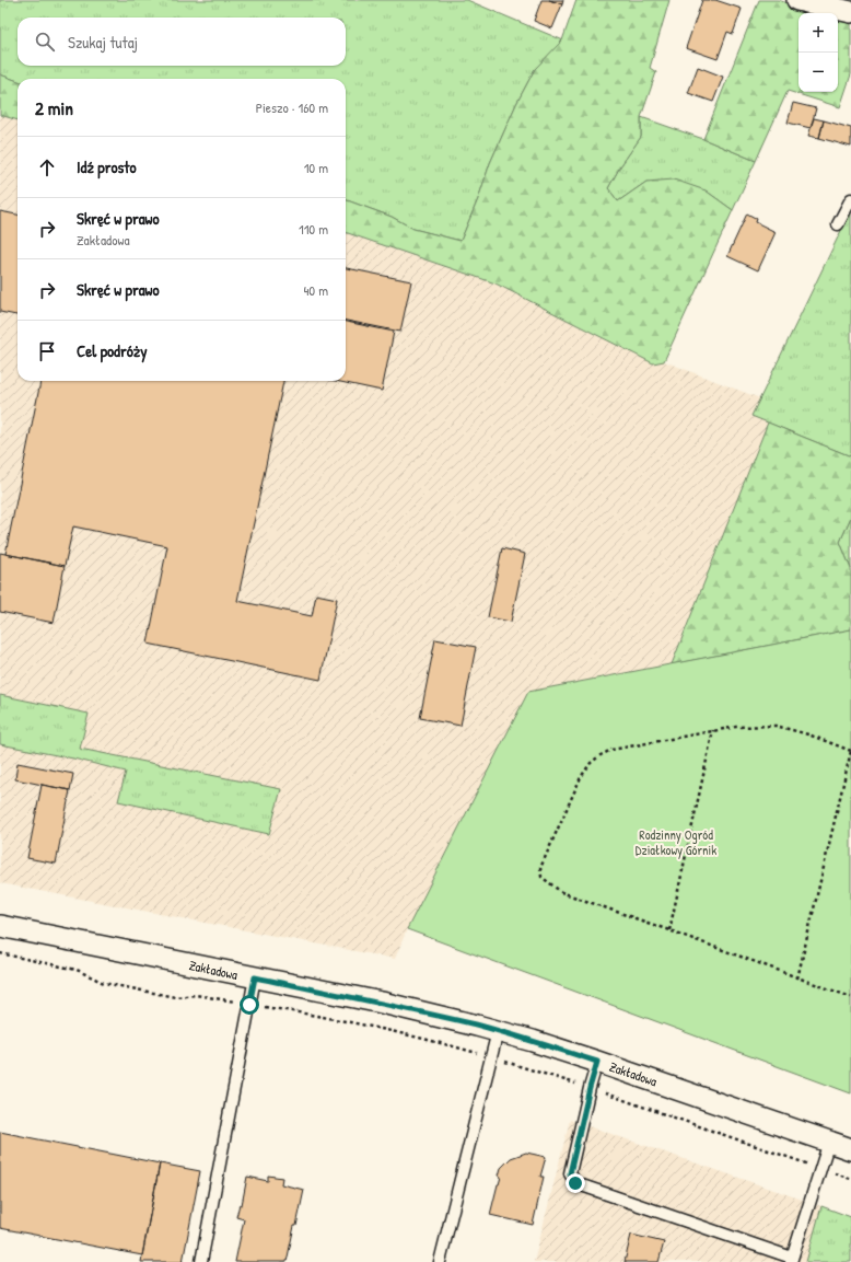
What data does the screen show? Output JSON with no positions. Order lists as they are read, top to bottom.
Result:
{
  "streets": {
    "street": ["Zakładowa"]
  },
  "parks": ["Rodzinny Ogród Działkowy Górnik"],
  "page": {
    "map_buttons": ["+", "−"],
    "search": "Szukaj tutaj",
    "heading": ["2 min", "Pieszo · 160 m"],
    "list": [
      ["Idź prosto", "10 m"],
      ["Skręć w prawo", "Zakładowa", "110 m"],
      ["Skręć w prawo", "40 m"],
      "Cel podróży"
    ]
  }
}
